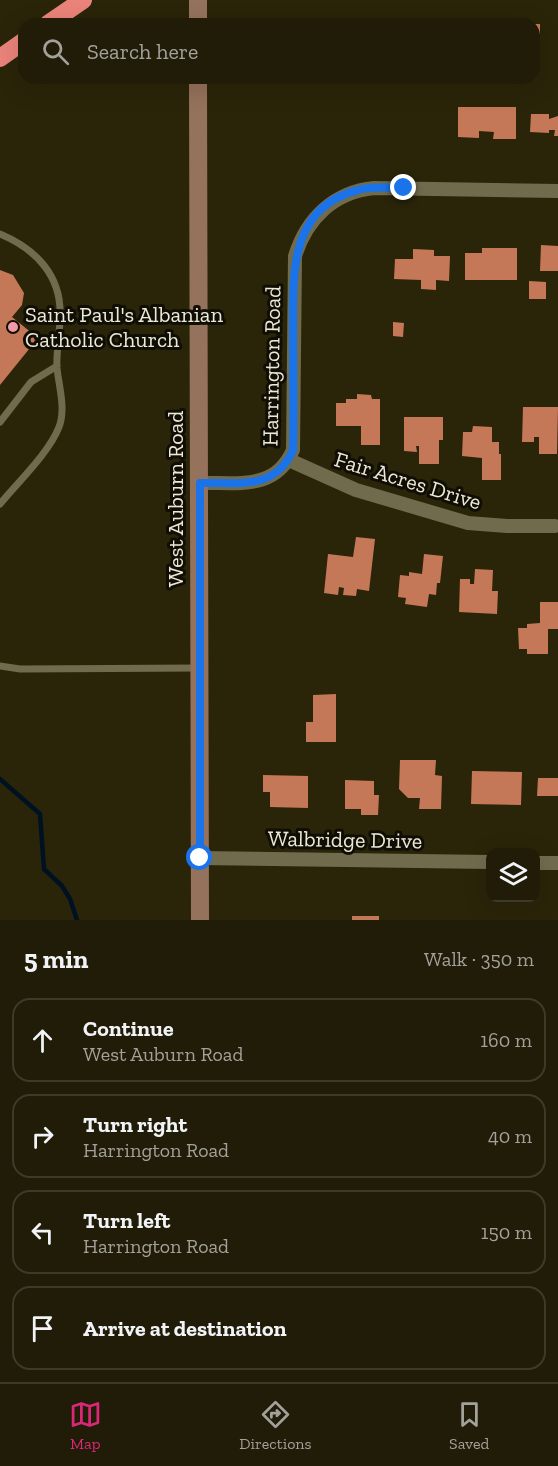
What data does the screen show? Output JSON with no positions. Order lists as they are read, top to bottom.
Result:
{
  "streets": {
    "main road": ["West Auburn Road"],
    "street": ["Harrington Road", "Fair Acres Drive", "Walbridge Drive"]
  },
  "crossings": [
    ["Harrington Road", "Fair Acres Drive"],
    ["Harrington Road", "West Auburn Road"],
    ["West Auburn Road", "Walbridge Drive"]
  ],
  "places": ["Saint Paul's Albanian Catholic Church"],
  "page": {
    "search": "Search here",
    "heading": ["5 min", "Walk · 350 m"],
    "list": [
      ["Continue", "West Auburn Road", "160 m"],
      ["Turn right", "Harrington Road", "40 m"],
      ["Turn left", "Harrington Road", "150 m"],
      "Arrive at destination"
    ],
    "nav": ["Map", "Directions", "Saved"]
  }
}
